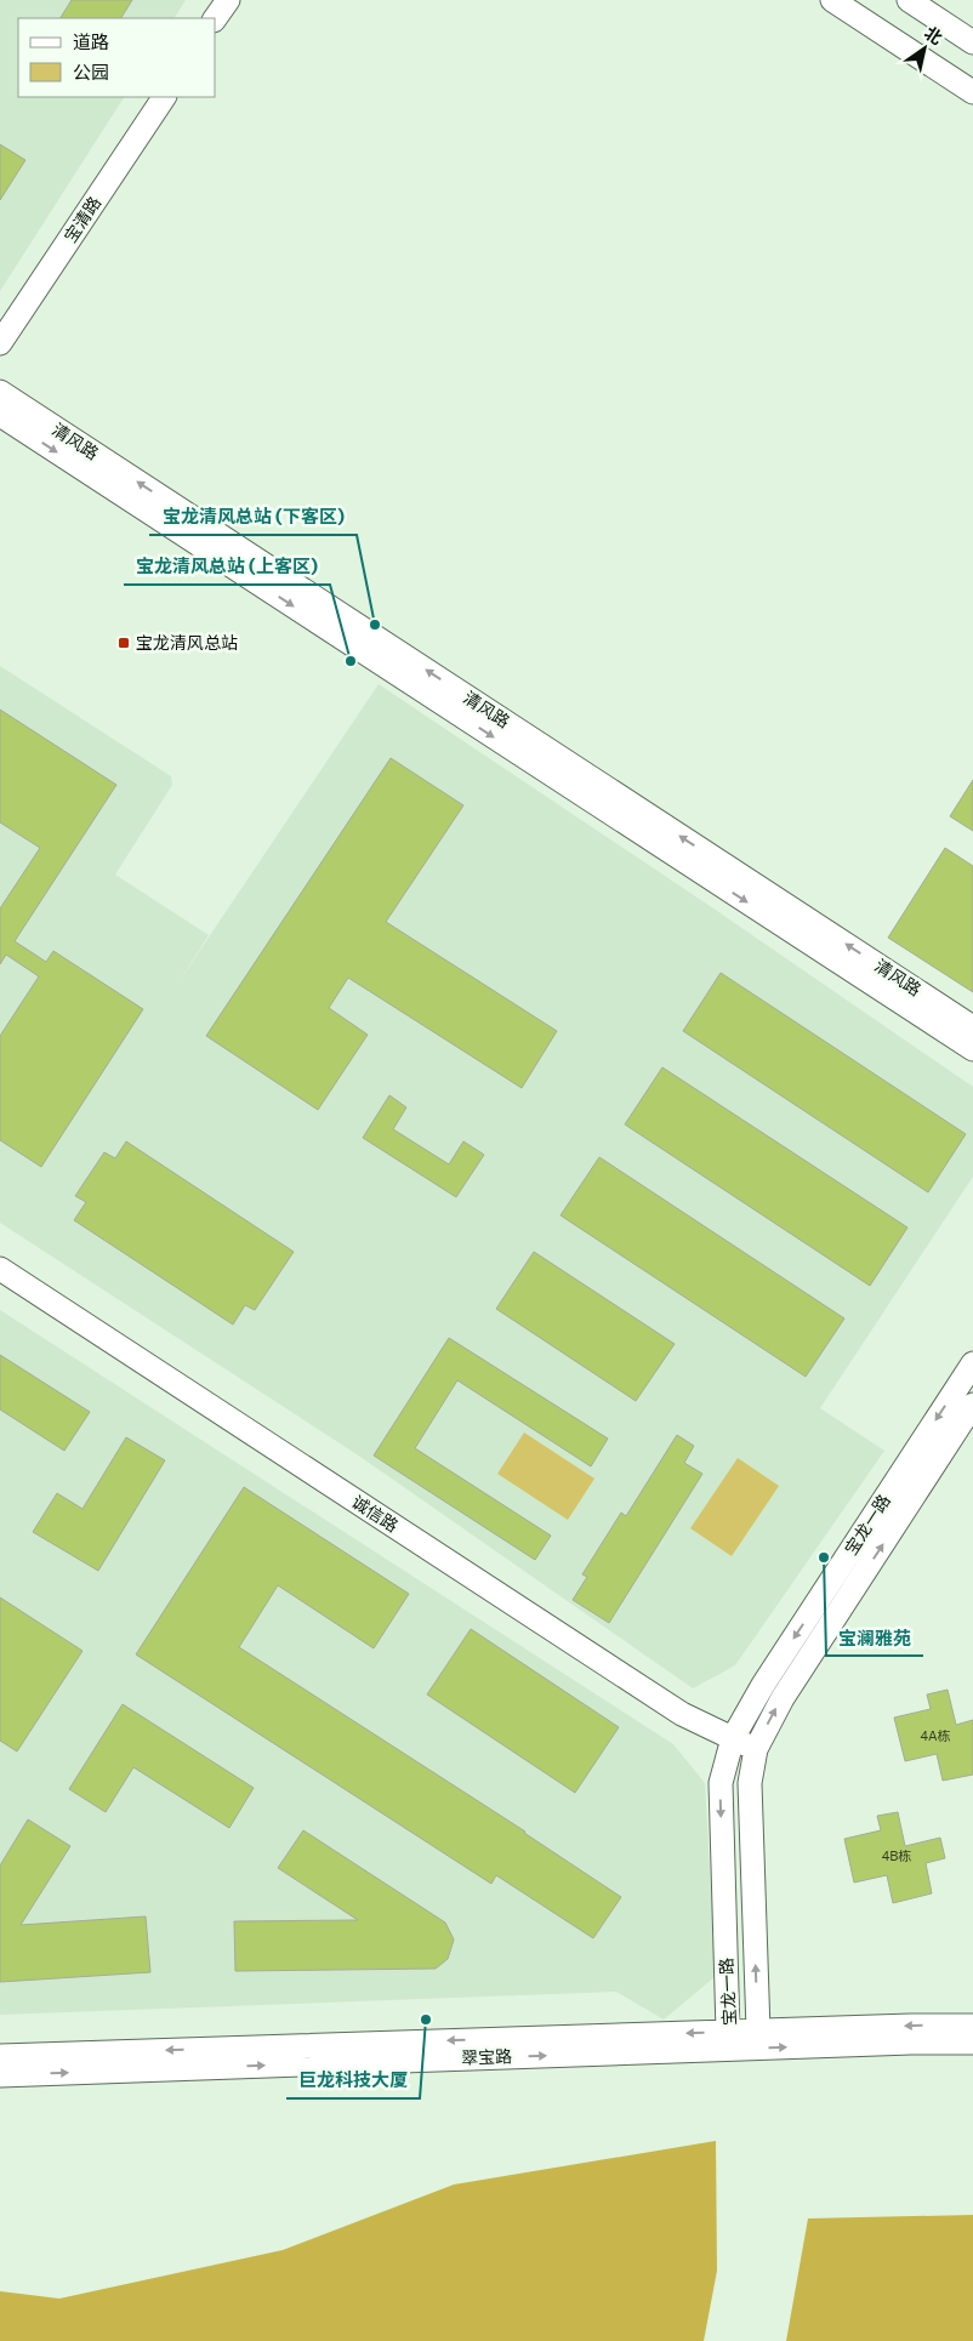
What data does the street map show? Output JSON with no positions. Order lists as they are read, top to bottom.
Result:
{
  "streets": {
    "street": [
      "宝清路",
      "清风路",
      "诚信路",
      "宝龙一路",
      "翠宝路"
    ]
  },
  "crossings": [
    ["诚信路", "宝龙一路"],
    ["宝龙一路", "翠宝路"]
  ],
  "places": {
    "other": [
      "宝龙清风总站 (下客区)",
      "宝龙清风总站 (上客区)",
      "宝澜雅苑",
      "巨龙科技大厦"
    ],
    "transit": ["宝龙清风总站"]
  },
  "house_numbers": ["4A栋", "4B栋"],
  "legend": ["道路", "公园"],
  "north": "top right"
}
